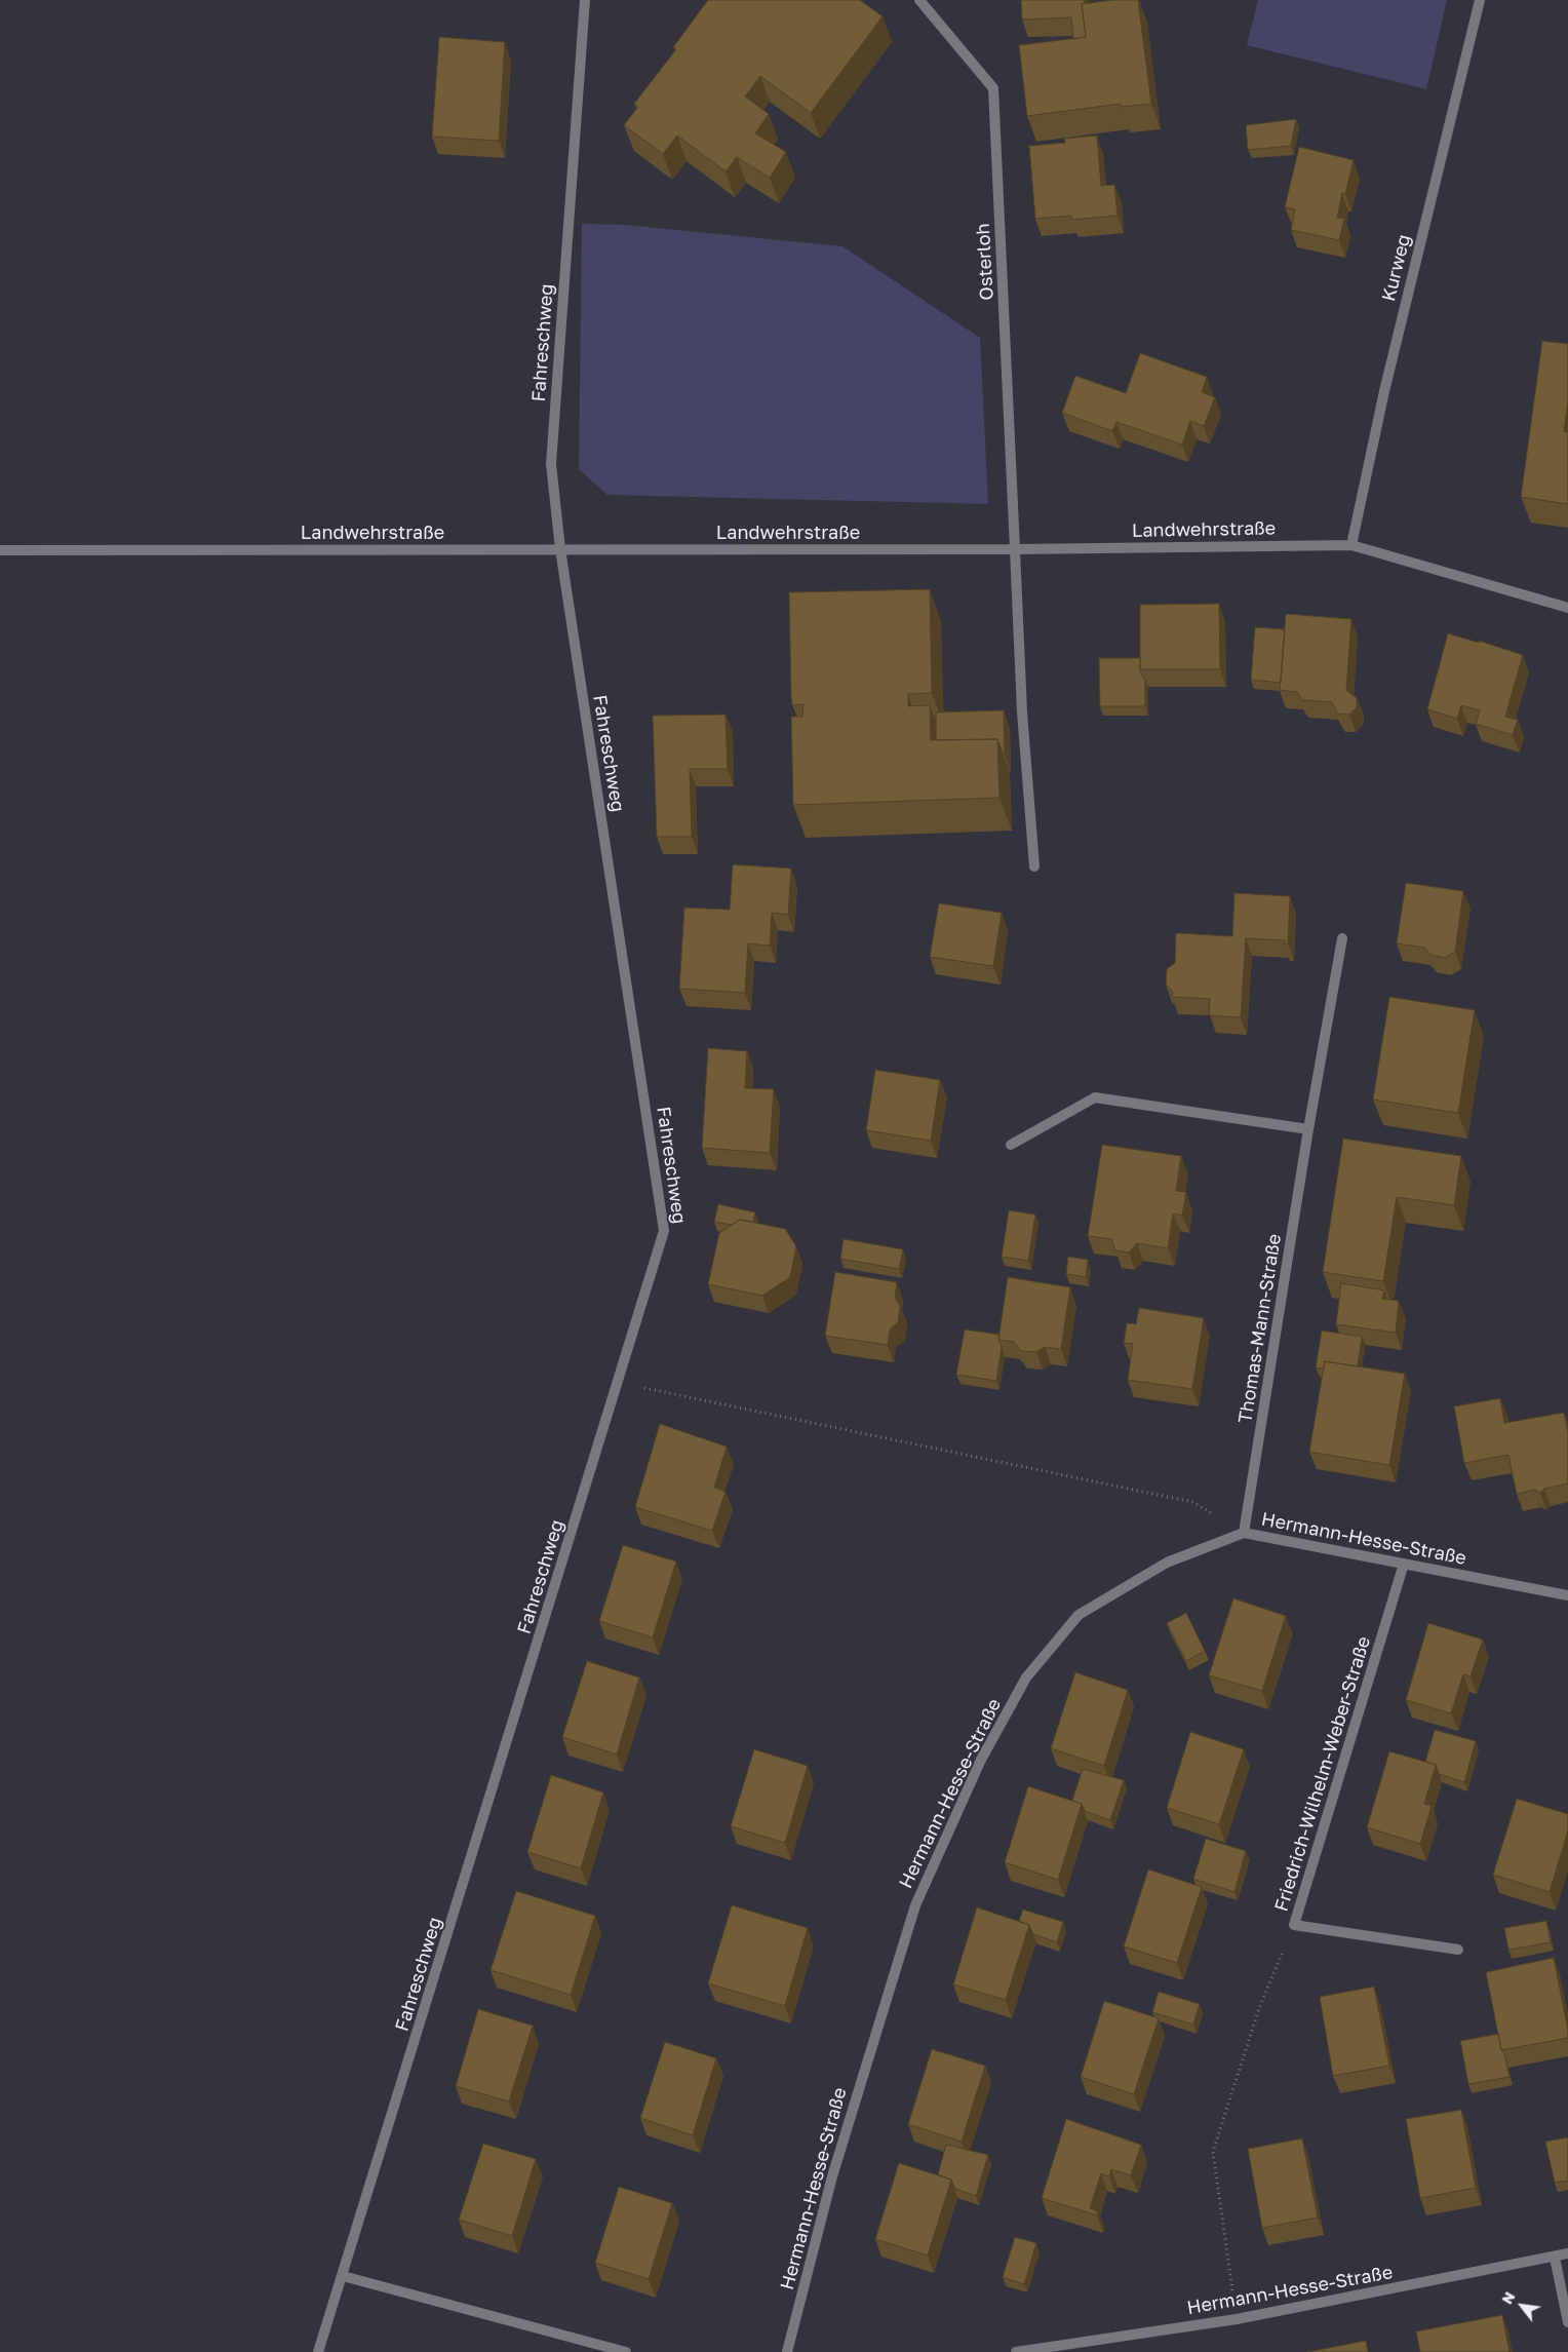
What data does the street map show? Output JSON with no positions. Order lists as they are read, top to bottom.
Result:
{
  "streets": {
    "street": [
      "Osterloh",
      "Kurweg",
      "Fahreschweg",
      "Landwehrstraße",
      "Thomas-Mann-Straße",
      "Hermann-Hesse-Straße",
      "Friedrich-Wilhelm-Weber-Straße"
    ]
  },
  "crossings": [
    ["Osterloh", "Landwehrstraße"],
    ["Kurweg", "Landwehrstraße"],
    ["Fahreschweg", "Landwehrstraße"],
    ["Thomas-Mann-Straße", "Hermann-Hesse-Straße"],
    ["Hermann-Hesse-Straße", "Friedrich-Wilhelm-Weber-Straße"]
  ],
  "north": "top left"
}
